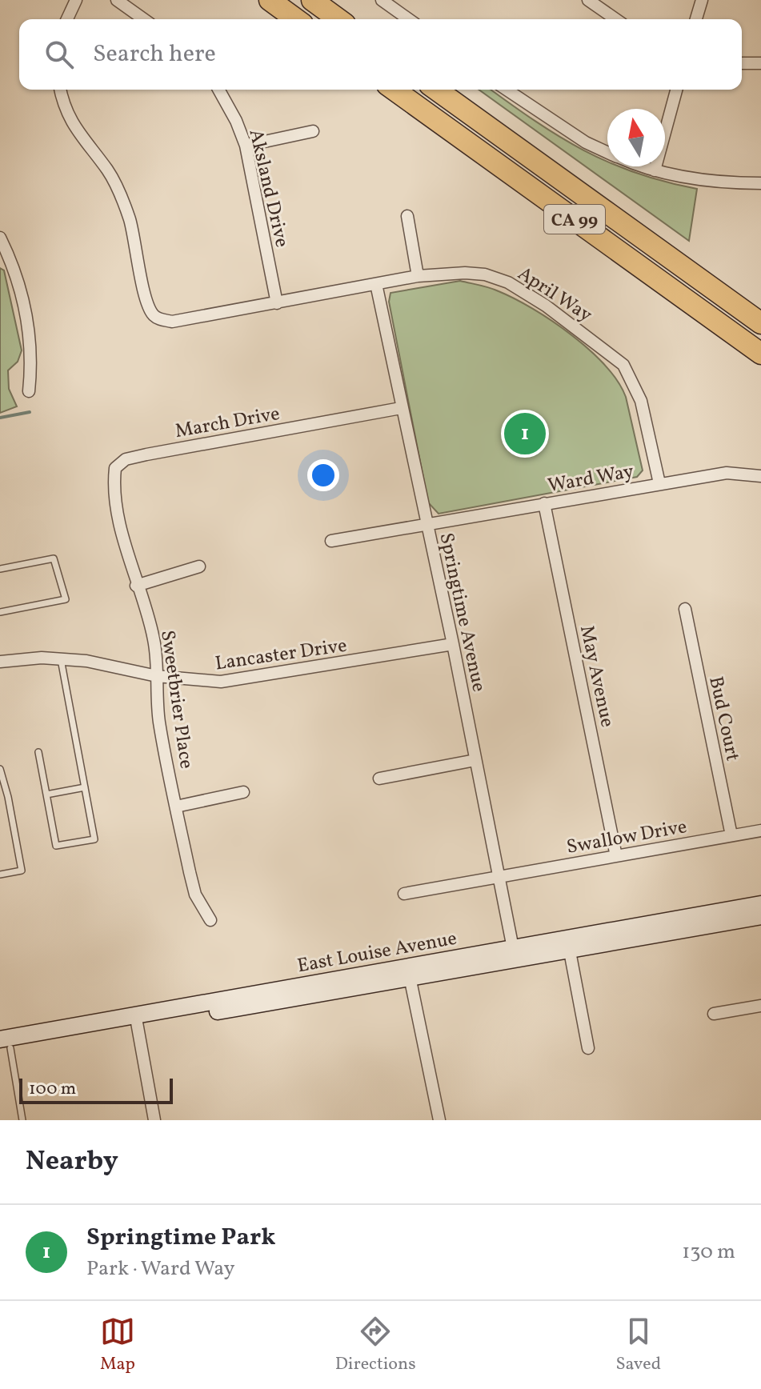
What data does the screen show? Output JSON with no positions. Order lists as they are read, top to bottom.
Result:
{
  "streets": {
    "highway": ["CA 99"],
    "street": [
      "Aksland Drive",
      "April Way",
      "March Drive",
      "Ward Way",
      "Springtime Avenue",
      "Lancaster Drive",
      "May Avenue",
      "Sweetbrier Place",
      "Bud Court",
      "Swallow Drive",
      "East Louise Avenue"
    ]
  },
  "crossings": [
    ["Aksland Drive", "April Way"],
    ["April Way", "Ward Way"],
    ["April Way", "Springtime Avenue"],
    ["March Drive", "Springtime Avenue"],
    ["March Drive", "Sweetbrier Place"],
    ["Ward Way", "Springtime Avenue"],
    ["Ward Way", "May Avenue"],
    ["Springtime Avenue", "Lancaster Drive"],
    ["Springtime Avenue", "Swallow Drive"],
    ["Springtime Avenue", "East Louise Avenue"],
    ["Lancaster Drive", "Sweetbrier Place"],
    ["May Avenue", "Swallow Drive"],
    ["Bud Court", "Swallow Drive"]
  ],
  "scale_bar": "100 m",
  "north": "top",
  "page": {
    "search": "Search here",
    "pins": "1",
    "scale": "100 m",
    "heading": "Nearby",
    "list": [
      {
        "mark": "1",
        "name": "Springtime Park",
        "note": "Park · Ward Way",
        "value": "130 m"
      }
    ],
    "nav": ["Map", "Directions", "Saved"]
  }
}
